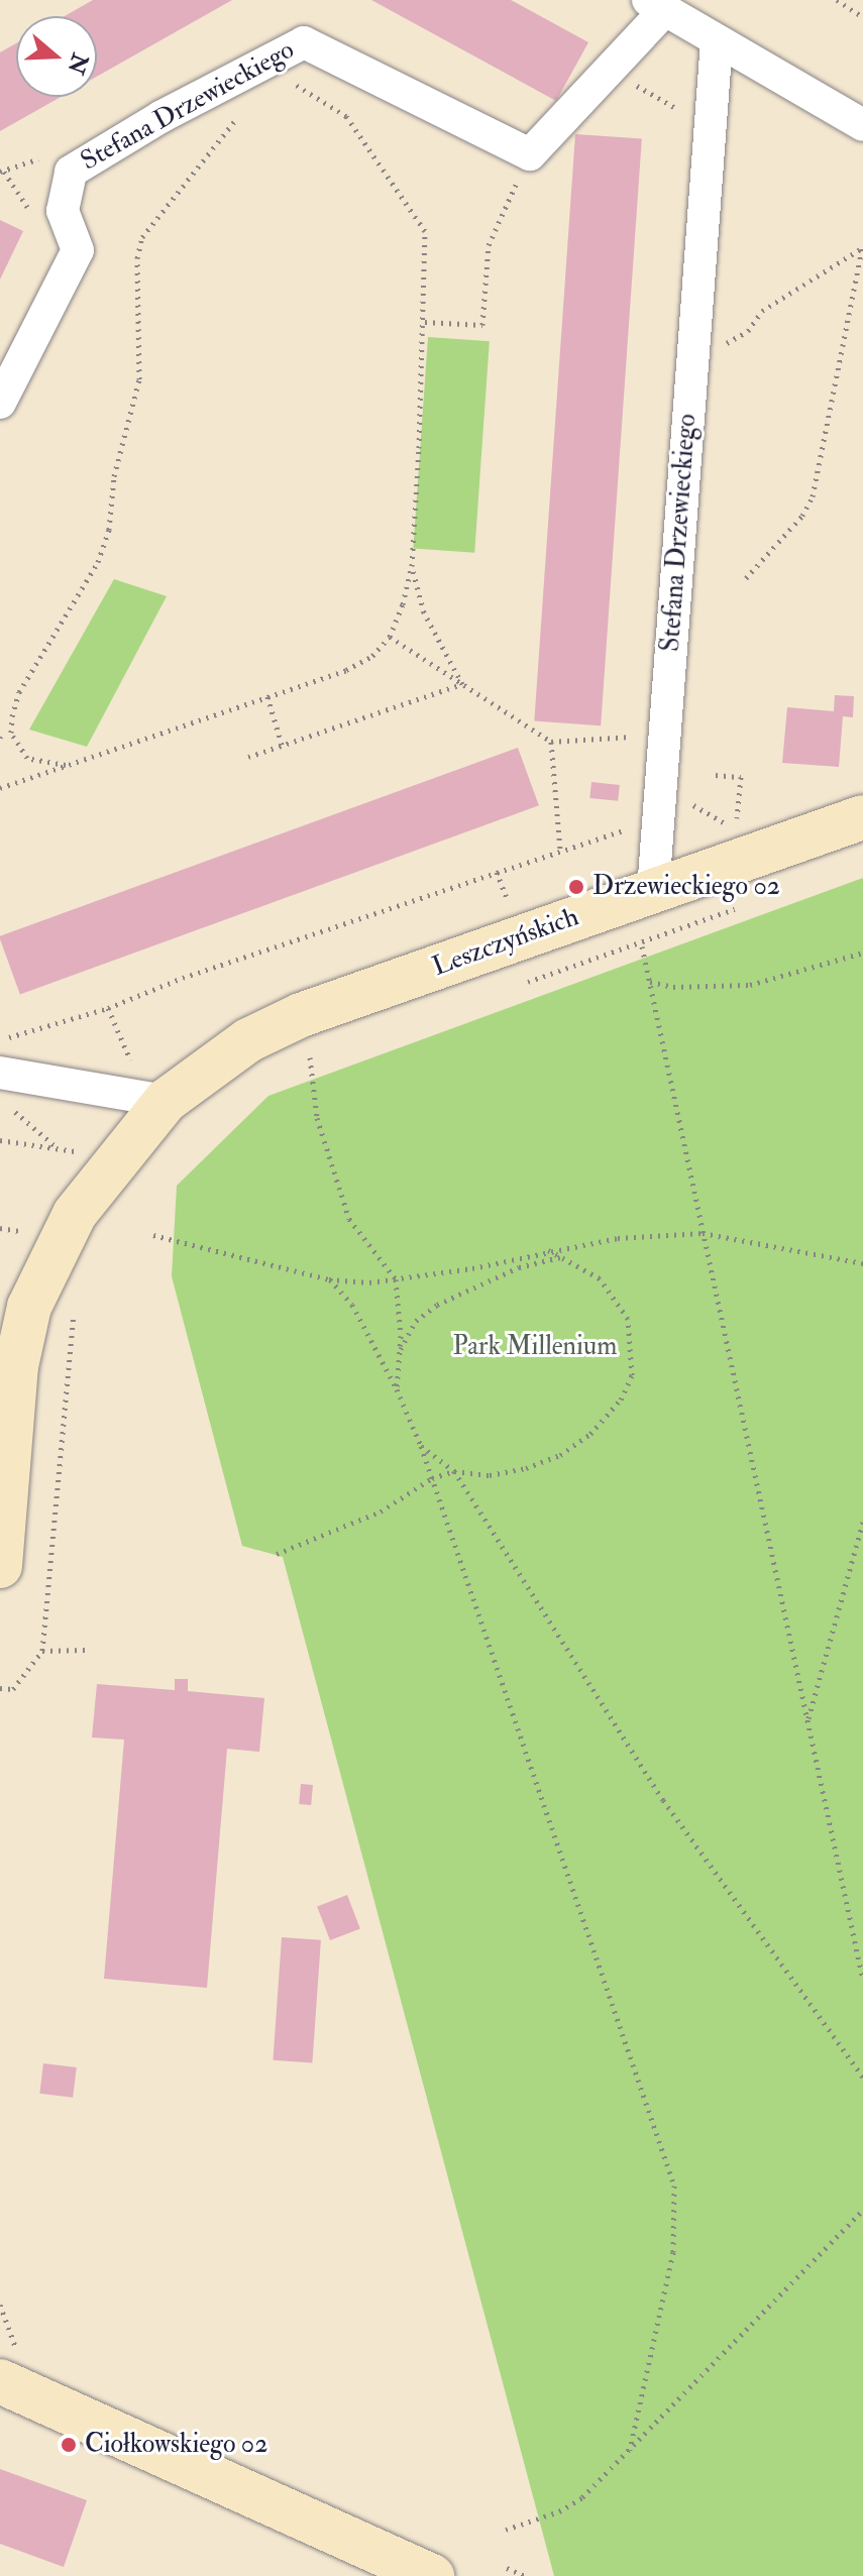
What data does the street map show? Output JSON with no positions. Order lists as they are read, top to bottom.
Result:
{
  "streets": {
    "street": ["Stefana Drzewieckiego", "Leszczyńskich"]
  },
  "crossings": [
    ["Stefana Drzewieckiego", "Leszczyńskich"]
  ],
  "parks": ["Park Millenium"],
  "places": ["Drzewieckiego 02", "Ciołkowskiego 02"],
  "north": "right"
}
